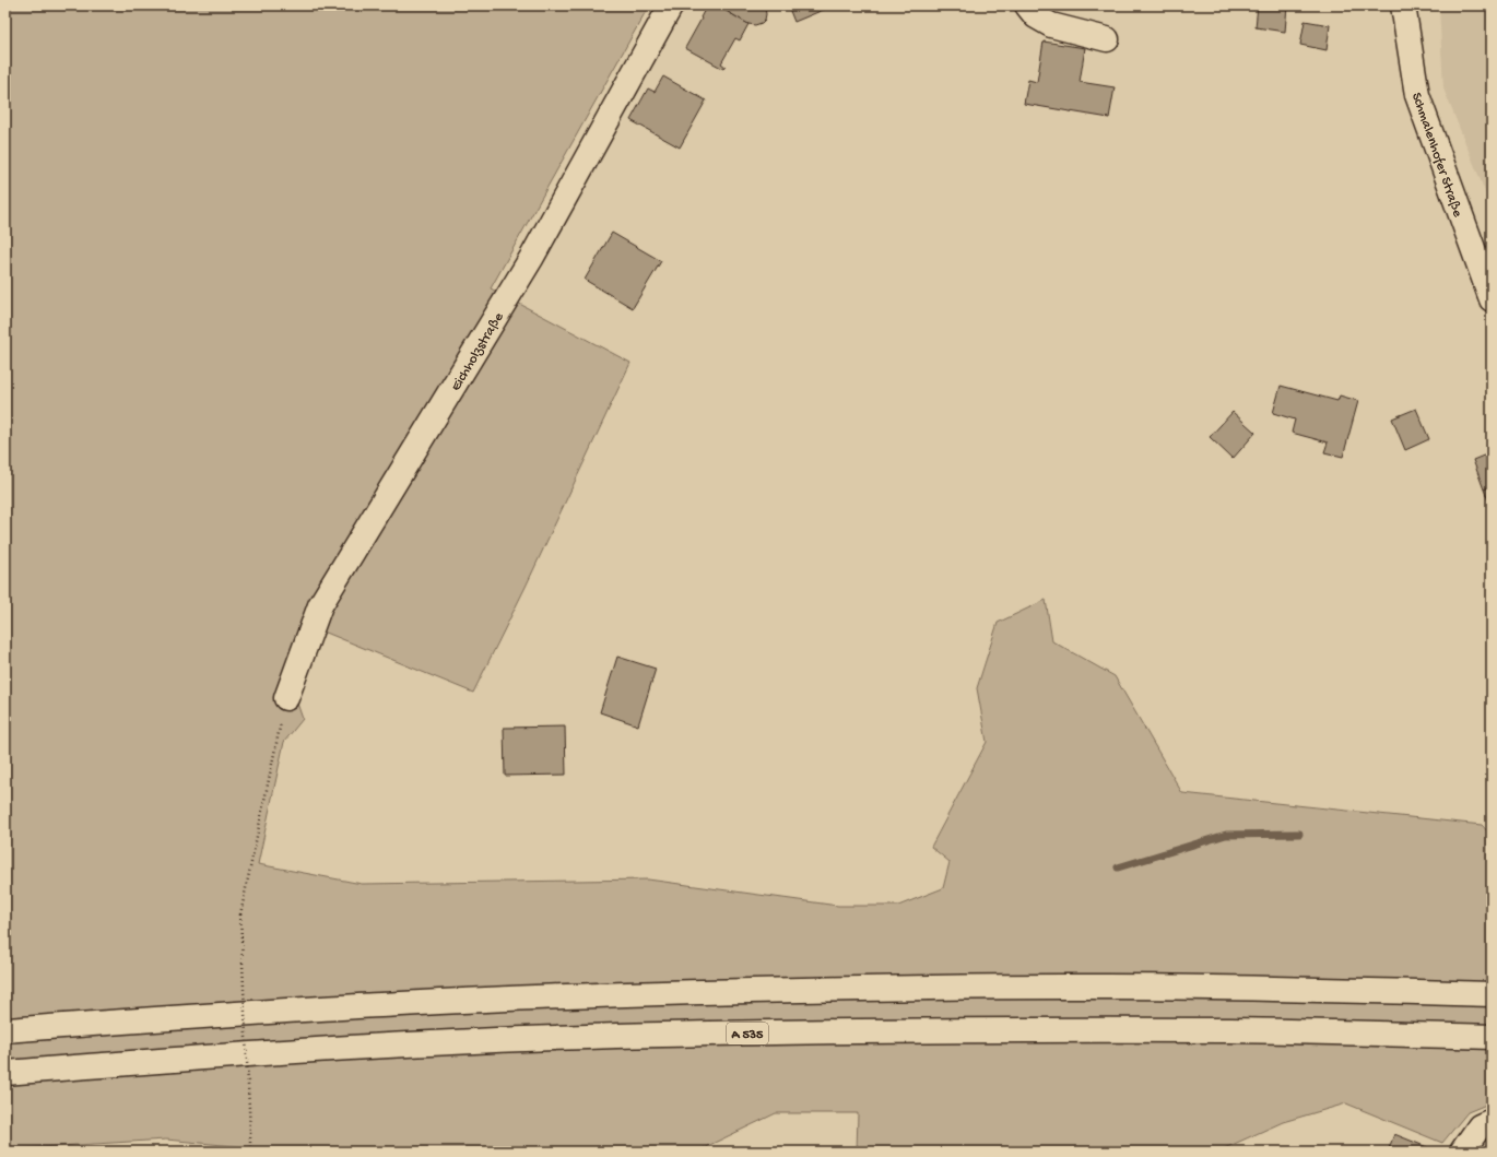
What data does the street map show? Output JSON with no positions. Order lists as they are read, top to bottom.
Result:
{
  "streets": {
    "main road": ["Schmalenhofer Straße", "Eichholzstraße", "A 535"]
  }
}
